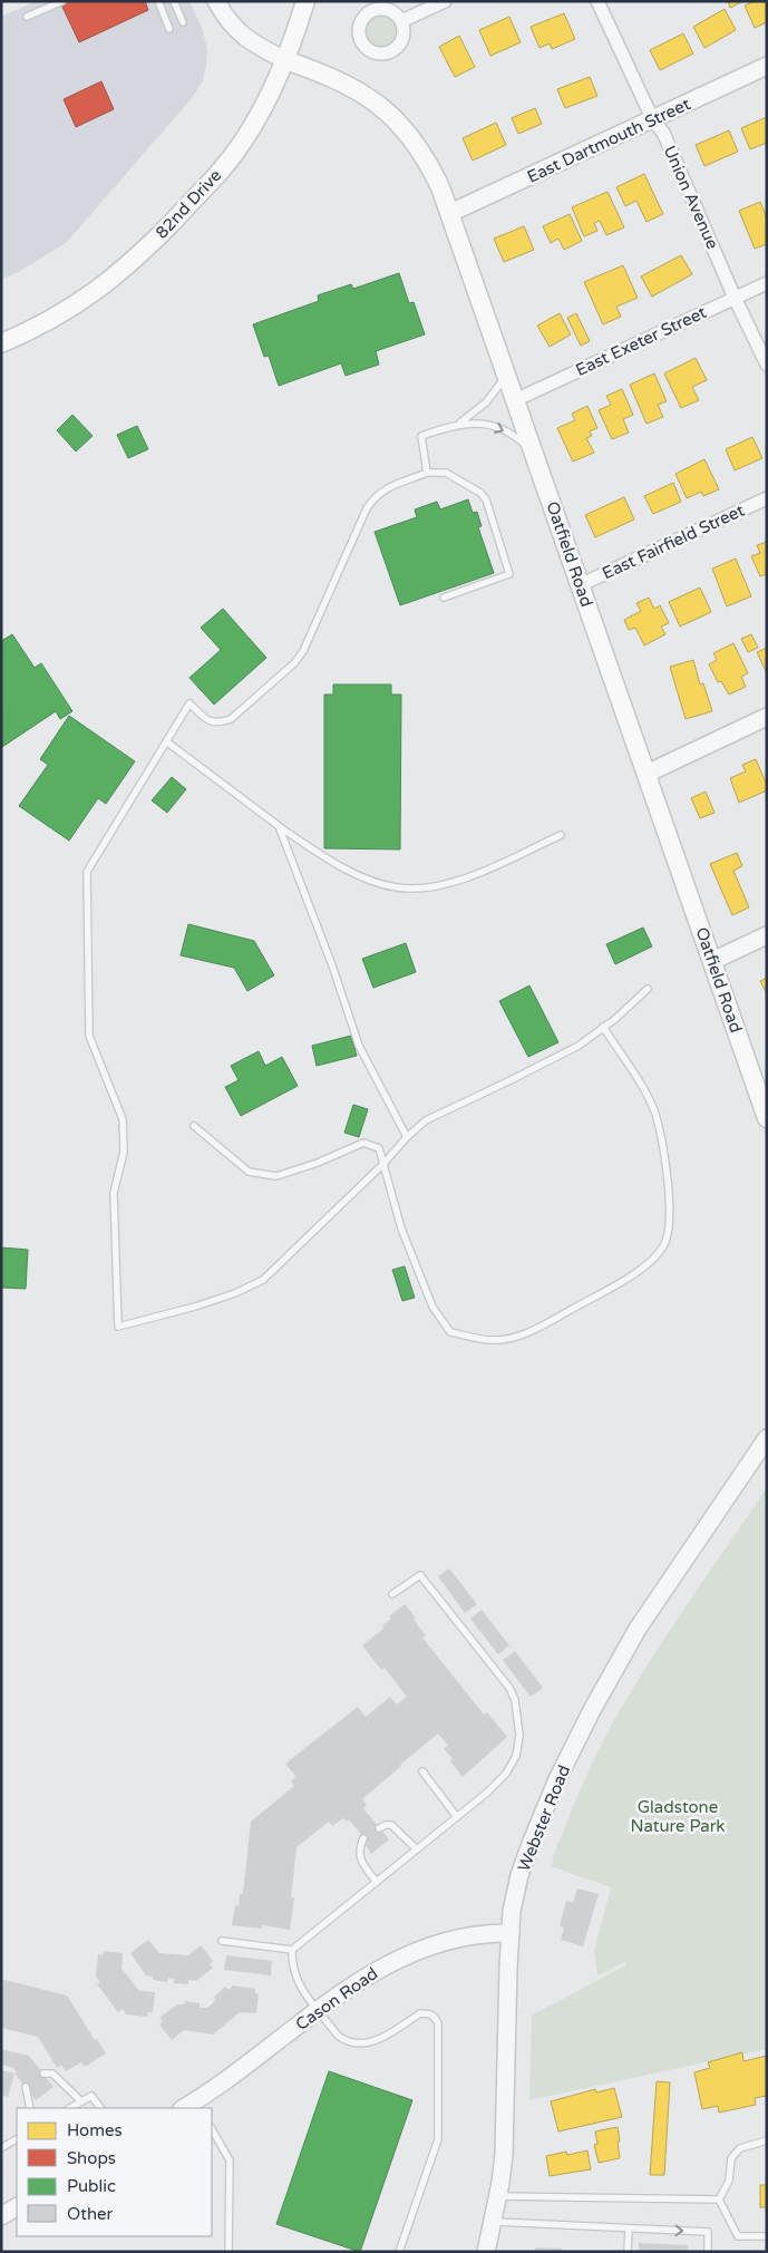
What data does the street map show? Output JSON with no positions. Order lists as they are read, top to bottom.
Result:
{
  "streets": {
    "main road": ["82nd Drive", "Oatfield Road"],
    "street": [
      "East Dartmouth Street",
      "Union Avenue",
      "East Exeter Street",
      "East Fairfield Street",
      "Webster Road",
      "Cason Road"
    ]
  },
  "crossings": [
    ["East Dartmouth Street", "Union Avenue"],
    ["East Dartmouth Street", "Oatfield Road"],
    ["Union Avenue", "East Exeter Street"],
    ["82nd Drive", "Oatfield Road"],
    ["East Exeter Street", "Oatfield Road"],
    ["East Fairfield Street", "Oatfield Road"],
    ["Webster Road", "Cason Road"]
  ],
  "parks": ["Gladstone Nature Park"],
  "legend": [
    "Homes",
    "Shops",
    "Public",
    "Other"
  ]
}
